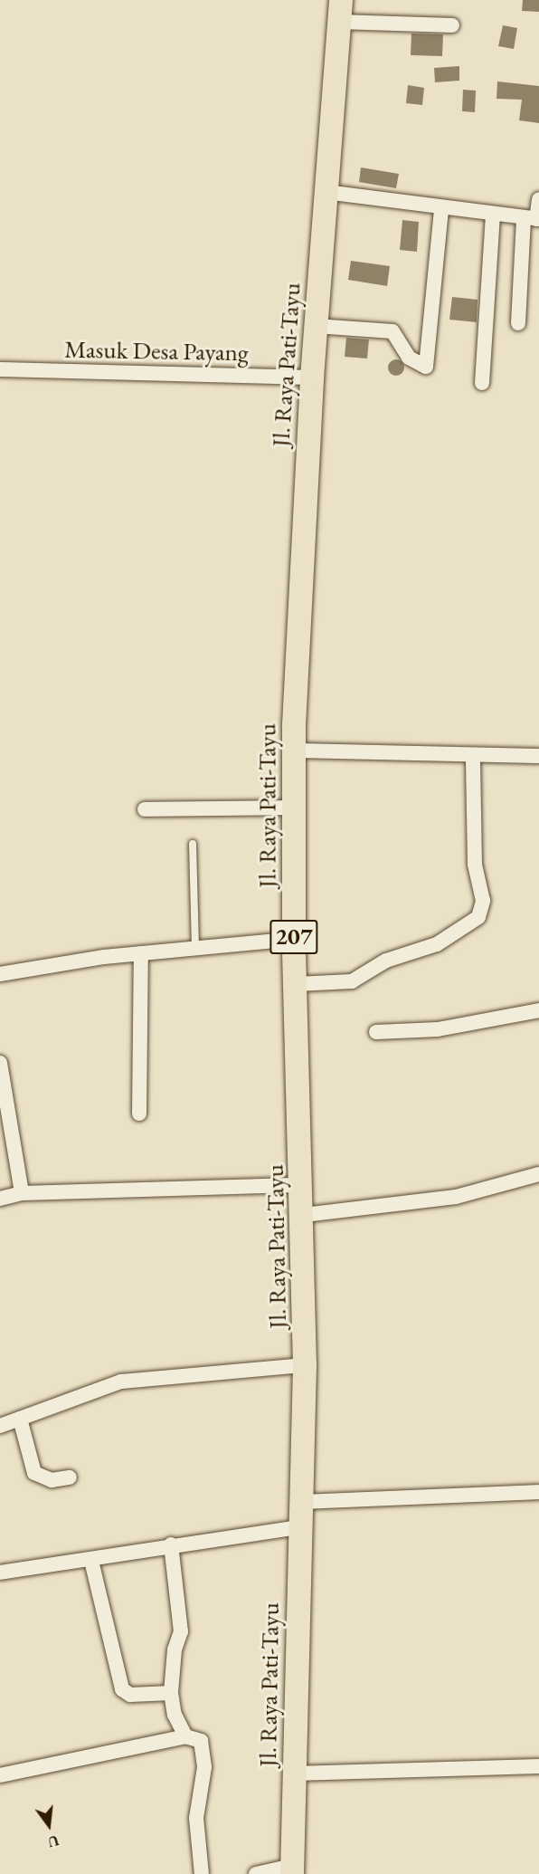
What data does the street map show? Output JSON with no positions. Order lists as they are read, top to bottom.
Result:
{
  "streets": {
    "main road": ["Jl. Raya Pati-Tayu", "207"],
    "street": ["Masuk Desa Payang"]
  },
  "crossings": [
    ["Masuk Desa Payang", "Jl. Raya Pati-Tayu"]
  ],
  "north": "bottom"
}
